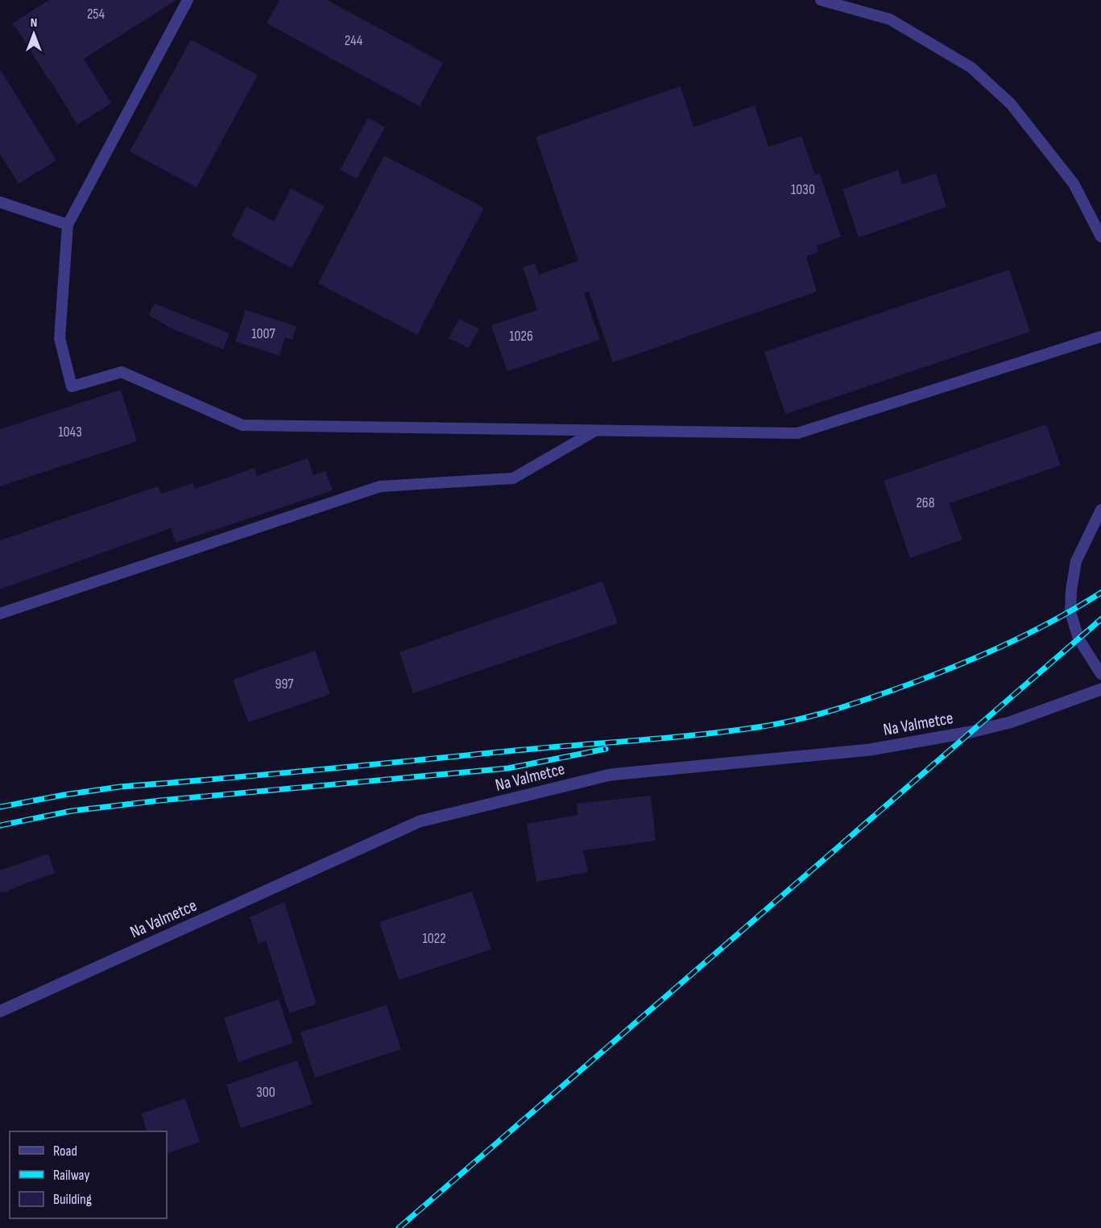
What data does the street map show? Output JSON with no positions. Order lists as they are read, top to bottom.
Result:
{
  "streets": {
    "street": ["Na Valmetce"]
  },
  "house_numbers": [
    "254",
    "244",
    "1030",
    "1007",
    "1026",
    "1043",
    "268",
    "997",
    "1022",
    "300"
  ],
  "legend": ["Road", "Railway", "Building"],
  "north": "top"
}
